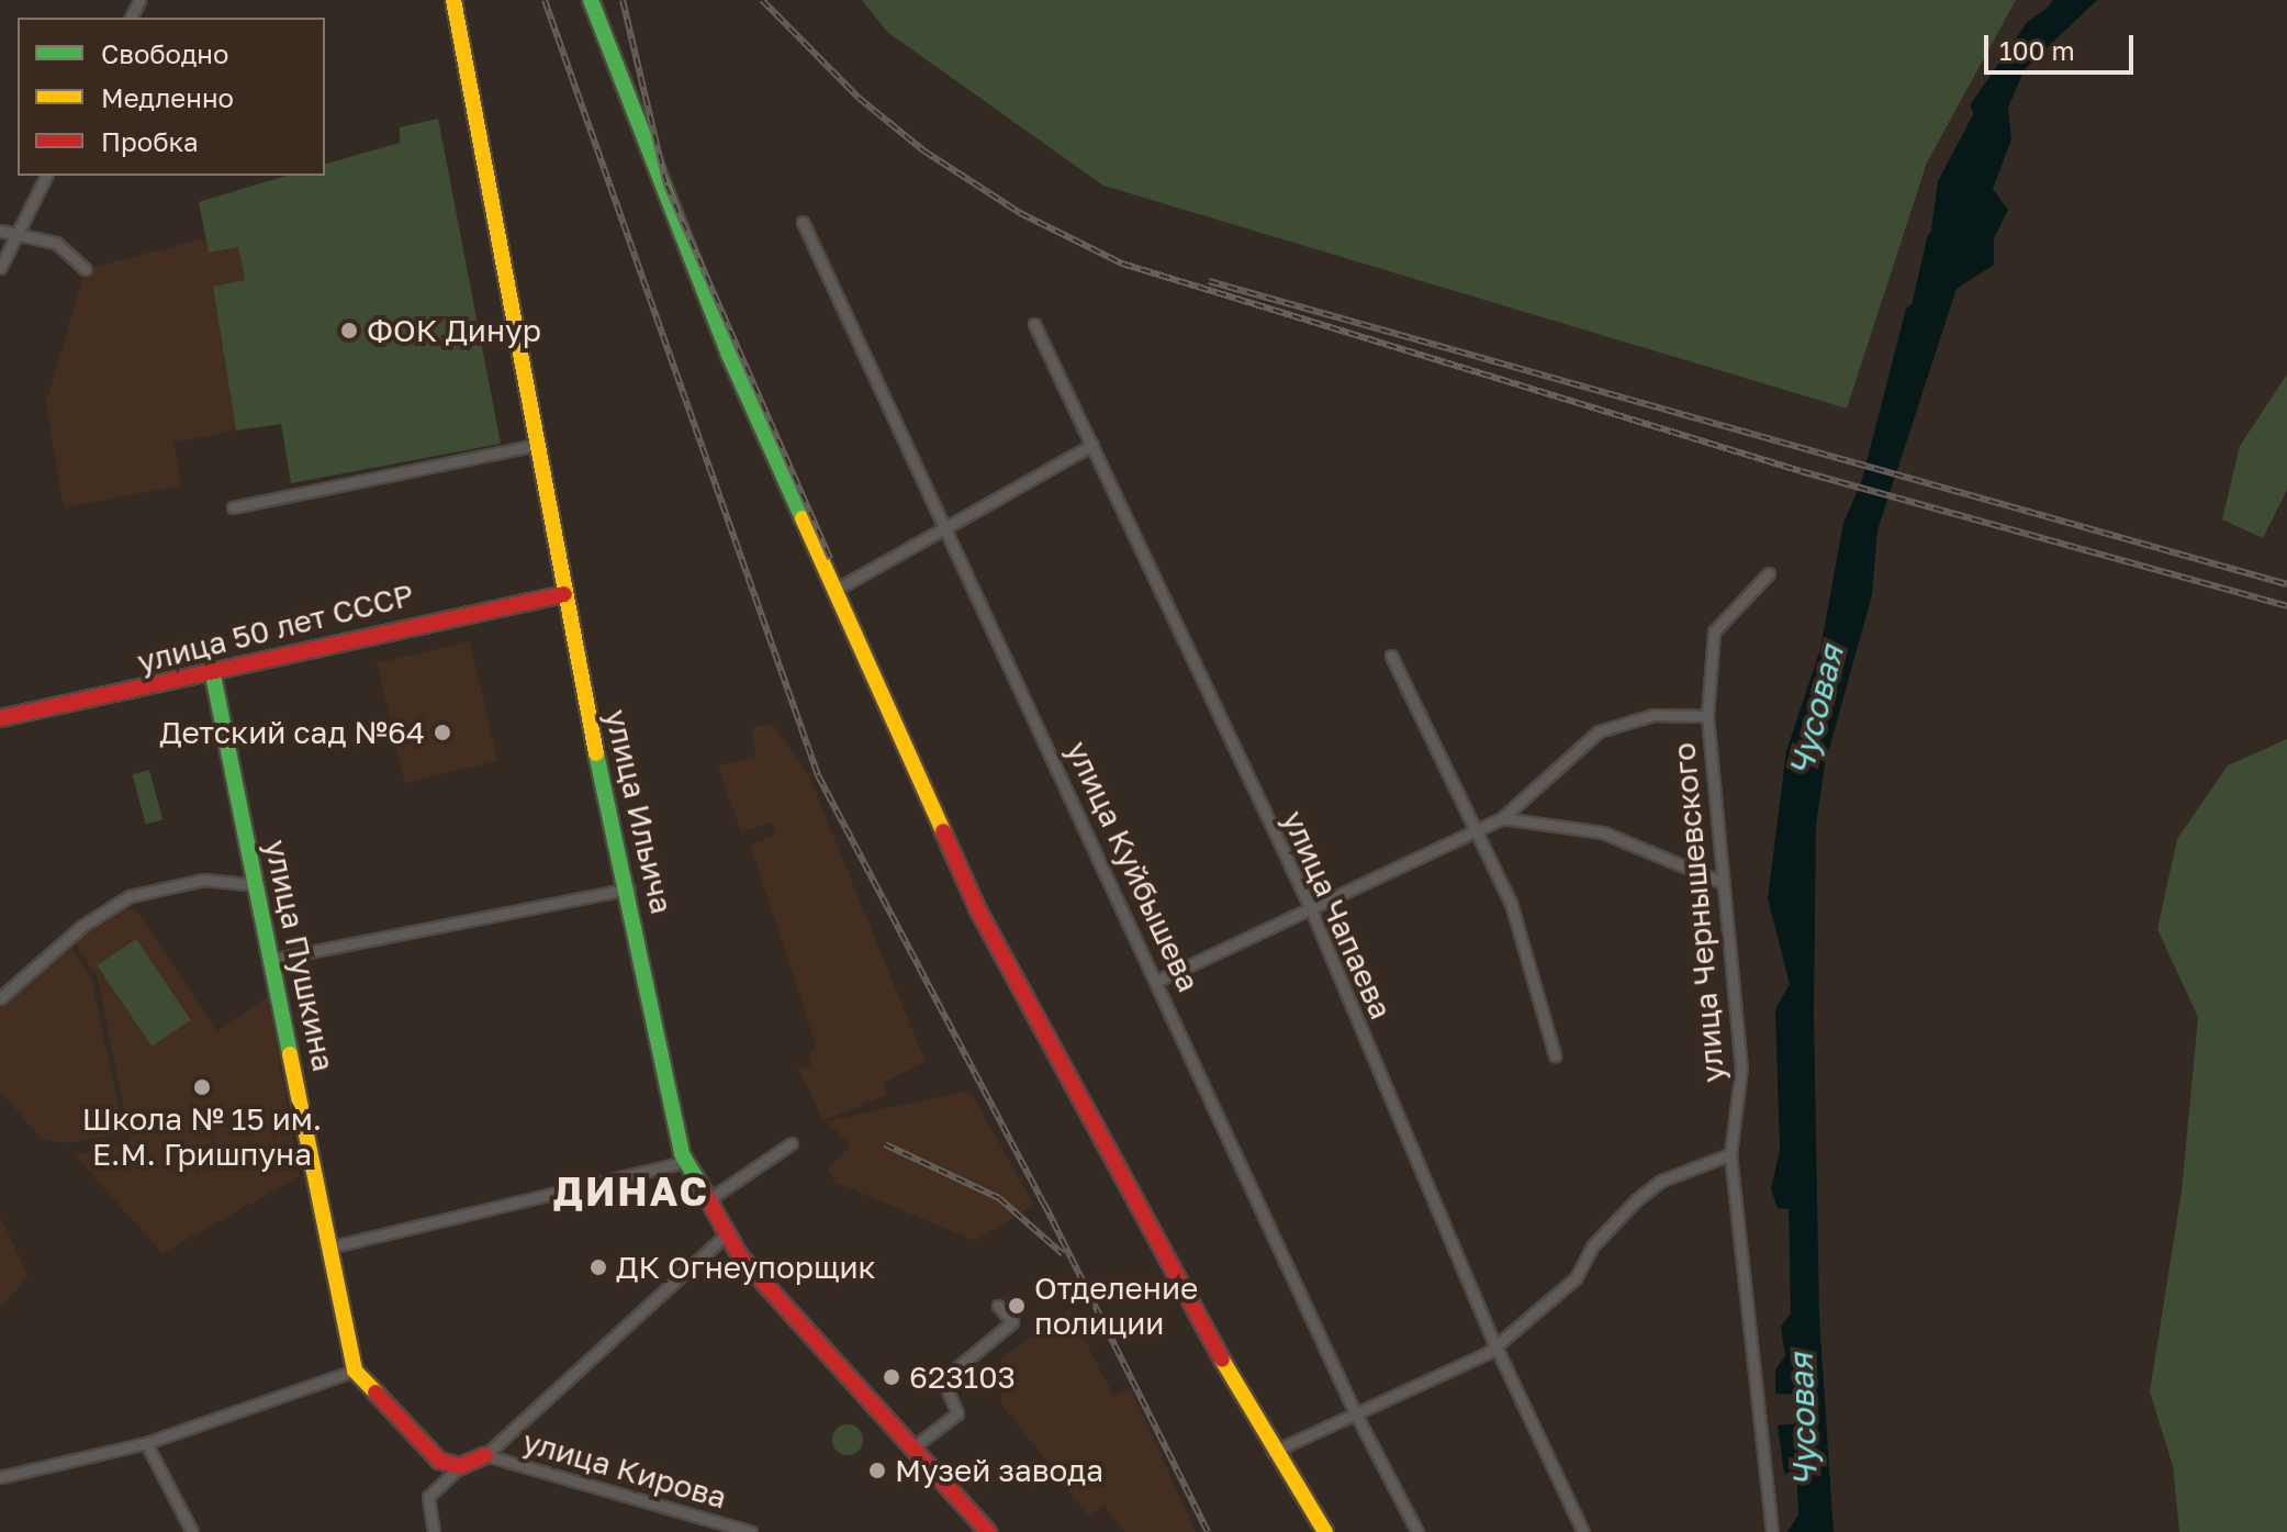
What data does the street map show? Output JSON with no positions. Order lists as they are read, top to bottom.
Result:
{
  "streets": {
    "street": [
      "улица 50 лет СССР",
      "улица Ильича",
      "улица Куйбышева",
      "улица Чернышевского",
      "улица Чапаева",
      "улица Пушкина",
      "улица Кирова"
    ]
  },
  "crossings": [
    ["улица 50 лет СССР", "улица Ильича"],
    ["улица 50 лет СССР", "улица Пушкина"]
  ],
  "districts": ["ДИНАС"],
  "water": ["Чусовая"],
  "places": [
    "ФОК Динур",
    "Детский сад №64",
    "Школа № 15 им. Е.М. Гришпуна",
    "ДК Огнеупорщик",
    "Отделение полиции",
    "623103",
    "Музей завода"
  ],
  "legend": ["Свободно", "Медленно", "Пробка"],
  "scale_bar": "100 m"
}
